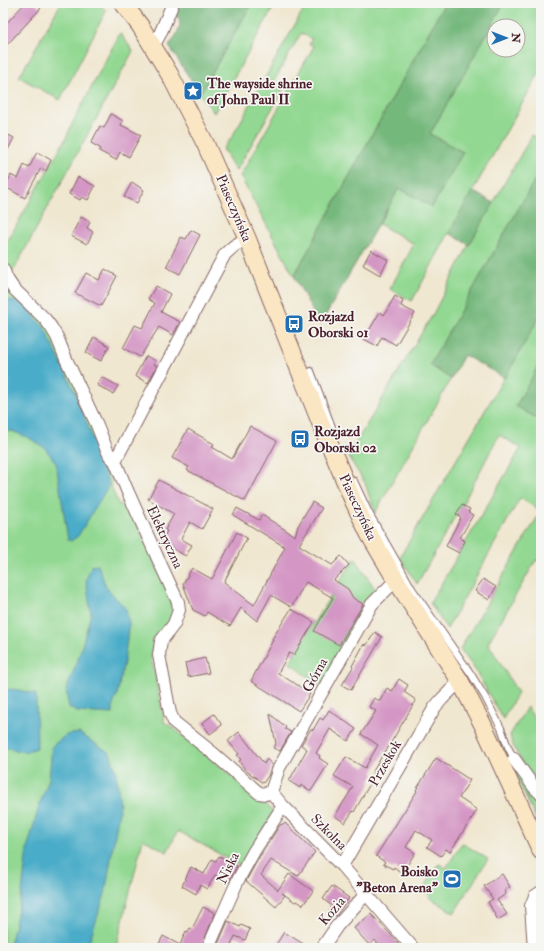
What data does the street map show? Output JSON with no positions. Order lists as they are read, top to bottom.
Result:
{
  "streets": {
    "main road": ["Piaseczyńska"],
    "street": [
      "Elektryczna",
      "Górna",
      "Przeskok",
      "Szkolna",
      "Niska",
      "Kozia"
    ]
  },
  "crossings": [
    ["Piaseczyńska", "Górna"],
    ["Piaseczyńska", "Przeskok"],
    ["Elektryczna", "Górna"],
    ["Elektryczna", "Szkolna"],
    ["Górna", "Szkolna"],
    ["Przeskok", "Szkolna"],
    ["Szkolna", "Niska"],
    ["Szkolna", "Kozia"]
  ],
  "places": {
    "place": ["The wayside shrine of John Paul II"],
    "bus stop": ["Rozjazd Oborski 01", "Rozjazd Oborski 02"],
    "sports": ["Boisko \"Beton Arena\""]
  },
  "north": "right"
}
